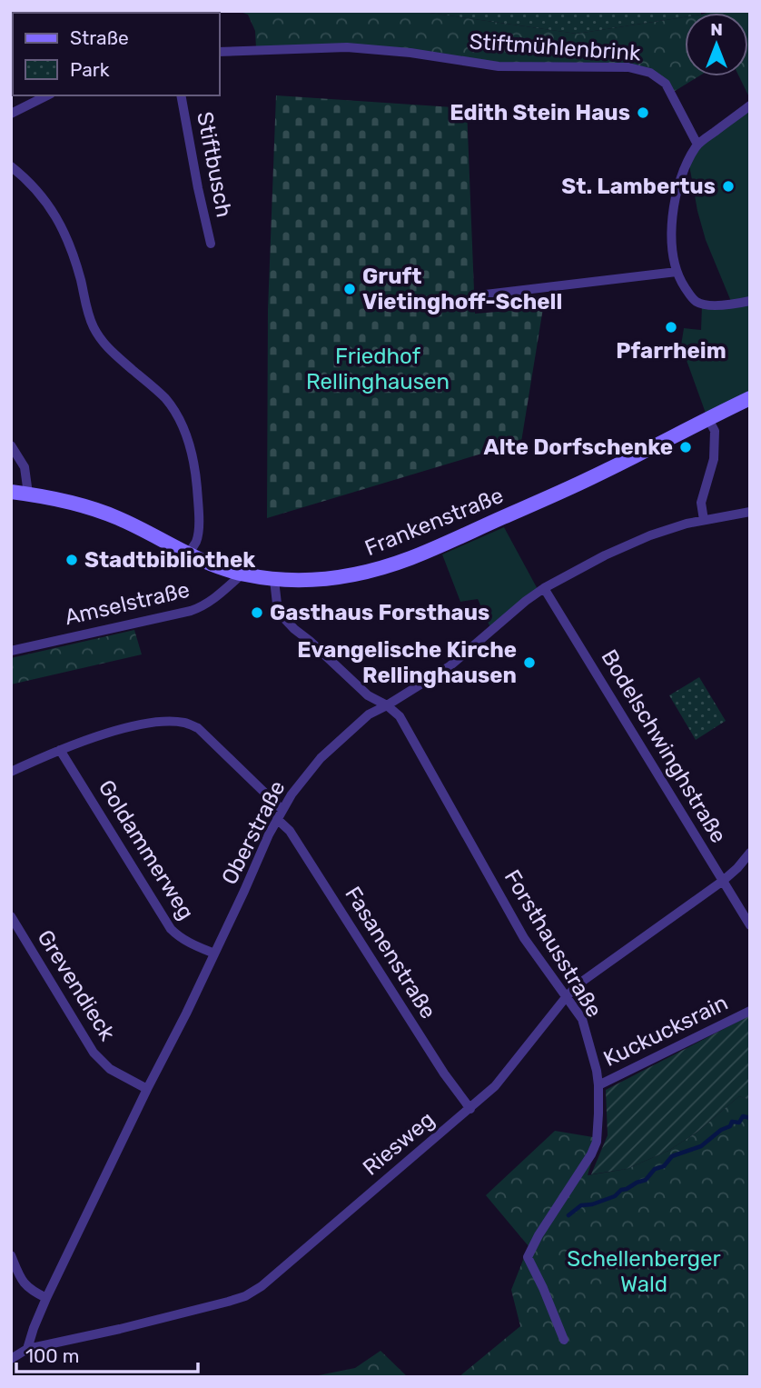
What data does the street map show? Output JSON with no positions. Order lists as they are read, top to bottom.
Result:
{
  "streets": {
    "main road": ["Frankenstraße"],
    "street": [
      "Stiftmühlenbrink",
      "Stiftbusch",
      "Amselstraße",
      "Bodelschwinghstraße",
      "Oberstraße",
      "Goldammerweg",
      "Forsthausstraße",
      "Fasanenstraße",
      "Grevendieck",
      "Kuckucksrain",
      "Riesweg"
    ]
  },
  "crossings": [
    ["Frankenstraße", "Amselstraße"],
    ["Frankenstraße", "Forsthausstraße"],
    ["Bodelschwinghstraße", "Oberstraße"],
    ["Bodelschwinghstraße", "Riesweg"],
    ["Oberstraße", "Goldammerweg"],
    ["Oberstraße", "Forsthausstraße"],
    ["Oberstraße", "Fasanenstraße"],
    ["Oberstraße", "Grevendieck"],
    ["Oberstraße", "Riesweg"],
    ["Goldammerweg", "Fasanenstraße"],
    ["Forsthausstraße", "Kuckucksrain"],
    ["Forsthausstraße", "Riesweg"],
    ["Fasanenstraße", "Riesweg"]
  ],
  "parks": ["Friedhof Rellinghausen", "Schellenberger Wald"],
  "places": [
    "Edith Stein Haus",
    "St. Lambertus",
    "Gruft Vietinghoff-Schell",
    "Pfarrheim",
    "Alte Dorfschenke",
    "Stadtbibliothek",
    "Gasthaus Forsthaus",
    "Evangelische Kirche Rellinghausen"
  ],
  "legend": ["Straße", "Park"],
  "scale_bar": "100 m",
  "north": "top"
}
